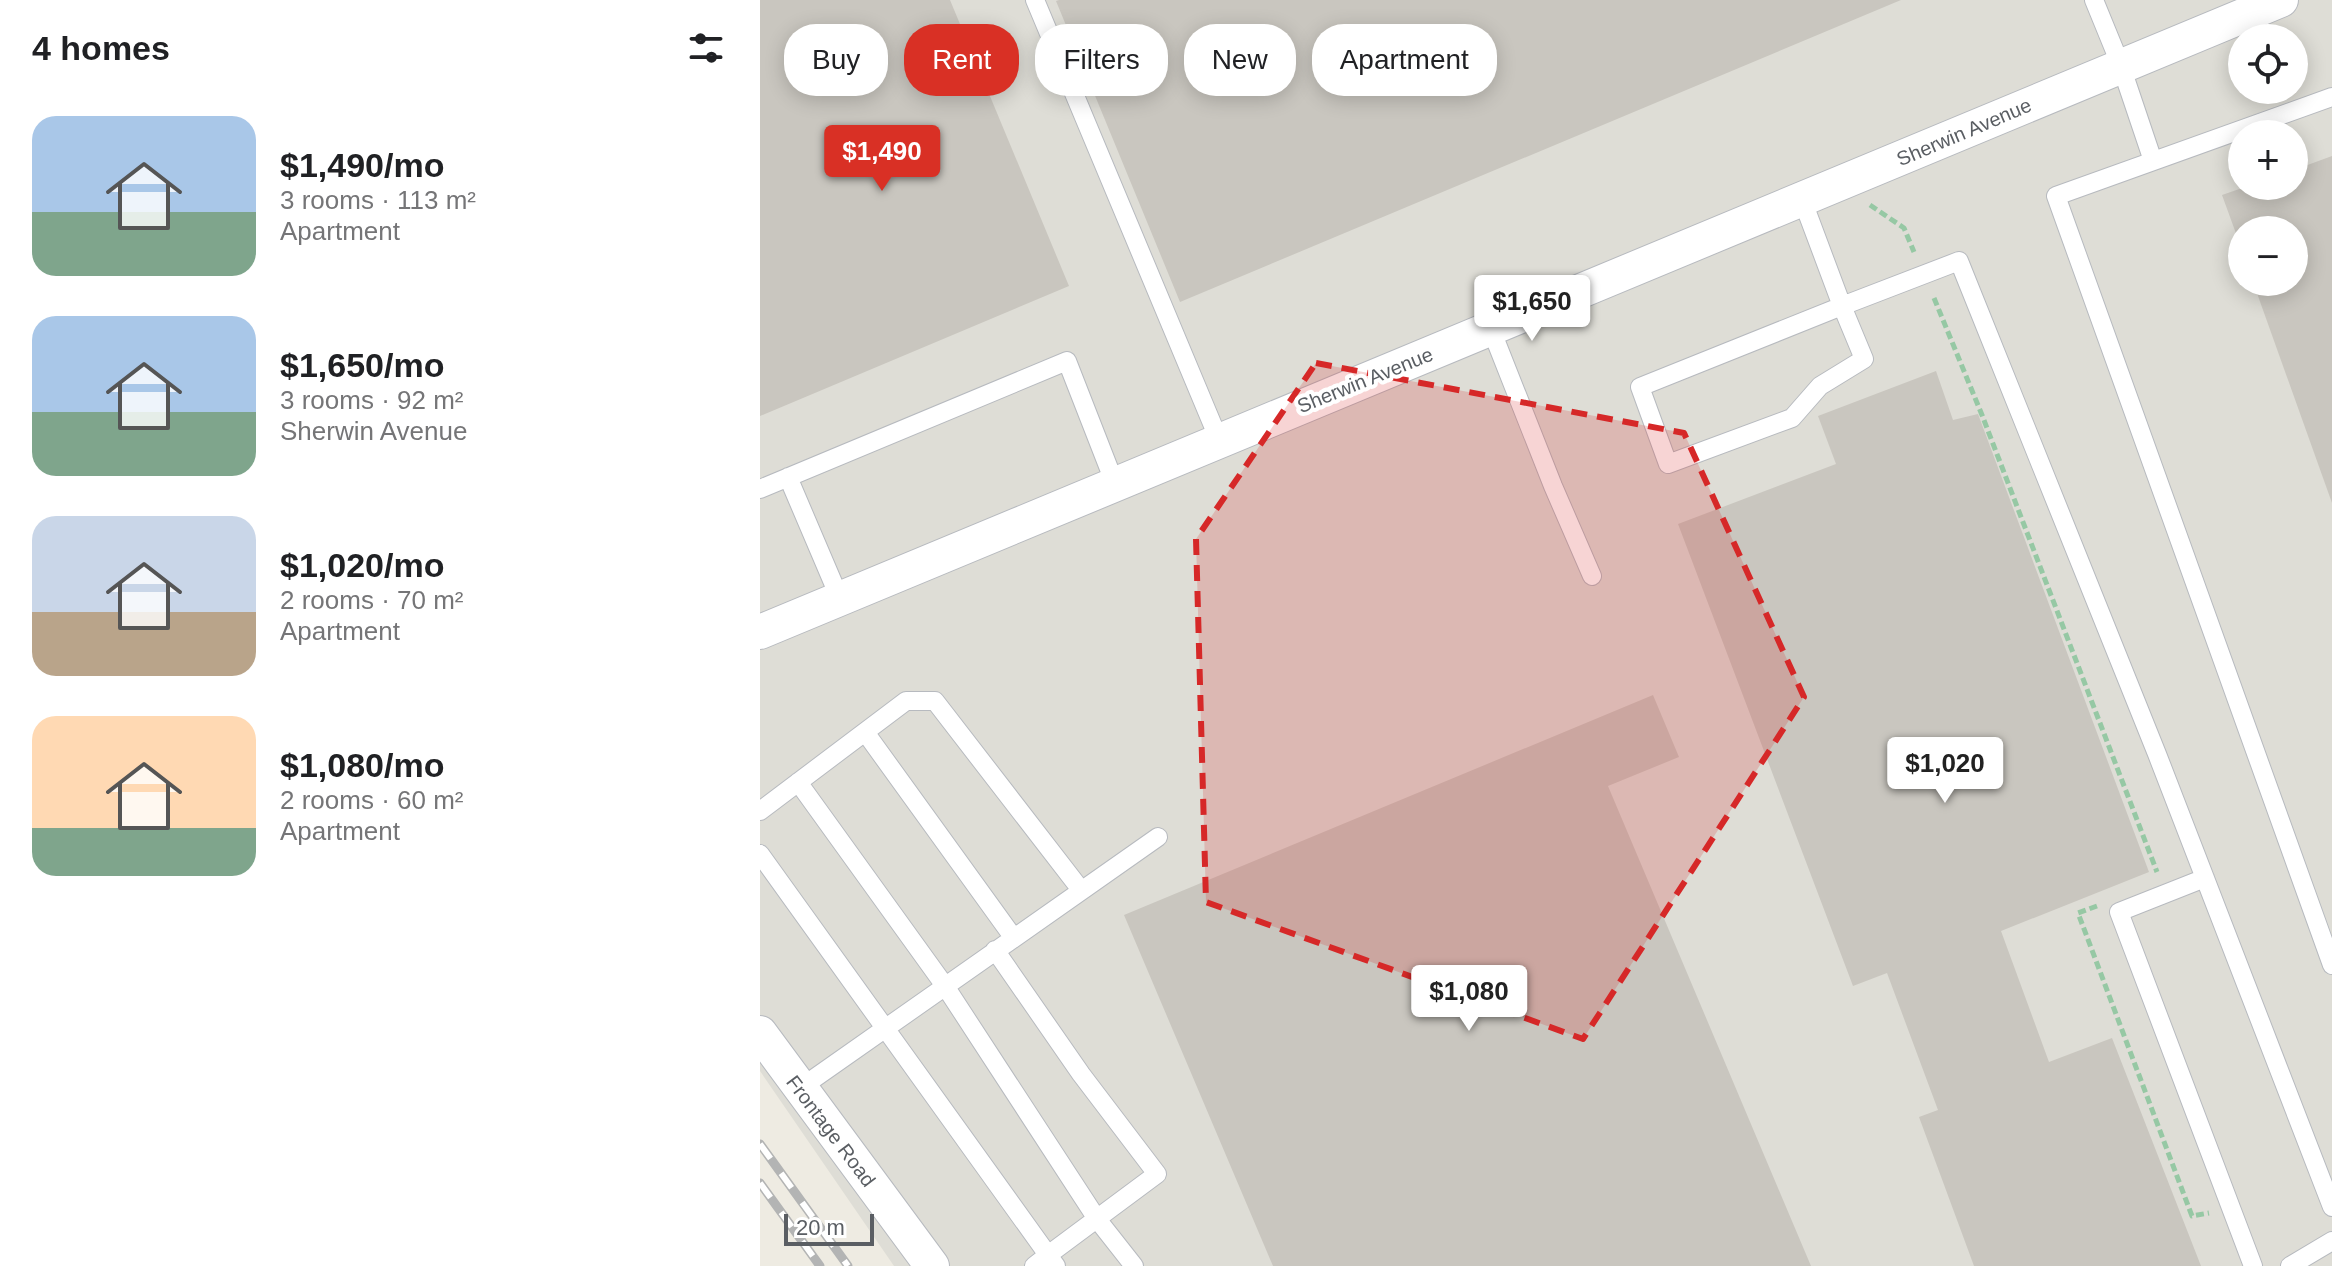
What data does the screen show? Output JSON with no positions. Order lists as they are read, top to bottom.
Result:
{
  "streets": {
    "street": ["Sherwin Avenue", "Frontage Road"]
  },
  "scale_bar": "20 m",
  "page": {
    "heading": "4 homes",
    "map_buttons": ["+", "−"],
    "chip": [
      "Buy",
      "Rent",
      "Filters",
      "New",
      "Apartment"
    ],
    "list": [
      {
        "name": "$1,490/mo",
        "note": "3 rooms · 113 m² · Apartment"
      },
      {
        "name": "$1,650/mo",
        "note": "3 rooms · 92 m² · Sherwin Avenue"
      },
      {
        "name": "$1,020/mo",
        "note": "2 rooms · 70 m² · Apartment"
      },
      {
        "name": "$1,080/mo",
        "note": "2 rooms · 60 m² · Apartment"
      }
    ],
    "price": [
      "$1,490",
      "$1,650",
      "$1,020",
      "$1,080"
    ],
    "scale": "20 m"
  }
}
